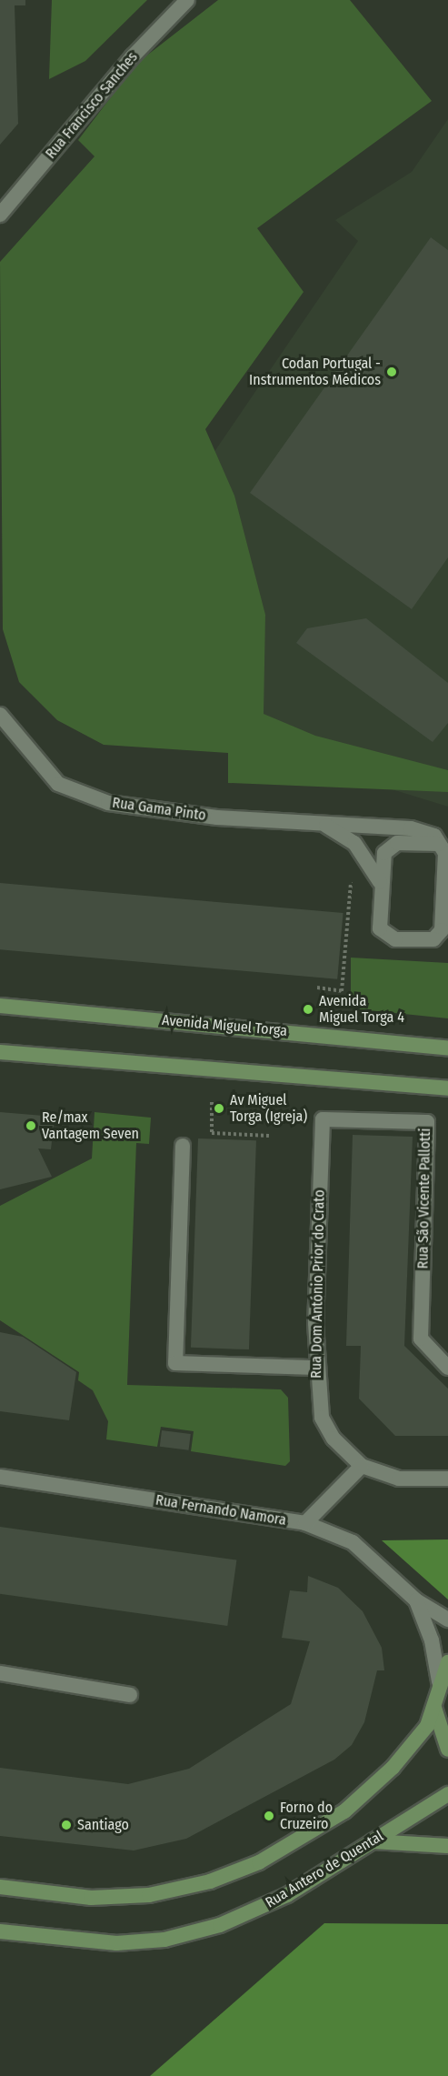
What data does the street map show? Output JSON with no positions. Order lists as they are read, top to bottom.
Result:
{
  "streets": {
    "main road": ["Avenida Miguel Torga", "Rua Antero de Quental"],
    "street": [
      "Rua Francisco Sanches",
      "Rua Gama Pinto",
      "Rua São Vicente Pallotti",
      "Rua Dom António Prior do Crato",
      "Rua Fernando Namora"
    ]
  },
  "crossings": [
    ["Rua São Vicente Pallotti", "Rua Dom António Prior do Crato"]
  ],
  "places": [
    "Codan Portugal - Instrumentos Médicos",
    "Avenida Miguel Torga 4",
    "Av Miguel Torga (Igreja)",
    "Re/max Vantagem Seven",
    "Forno do Cruzeiro",
    "Santiago"
  ]
}
